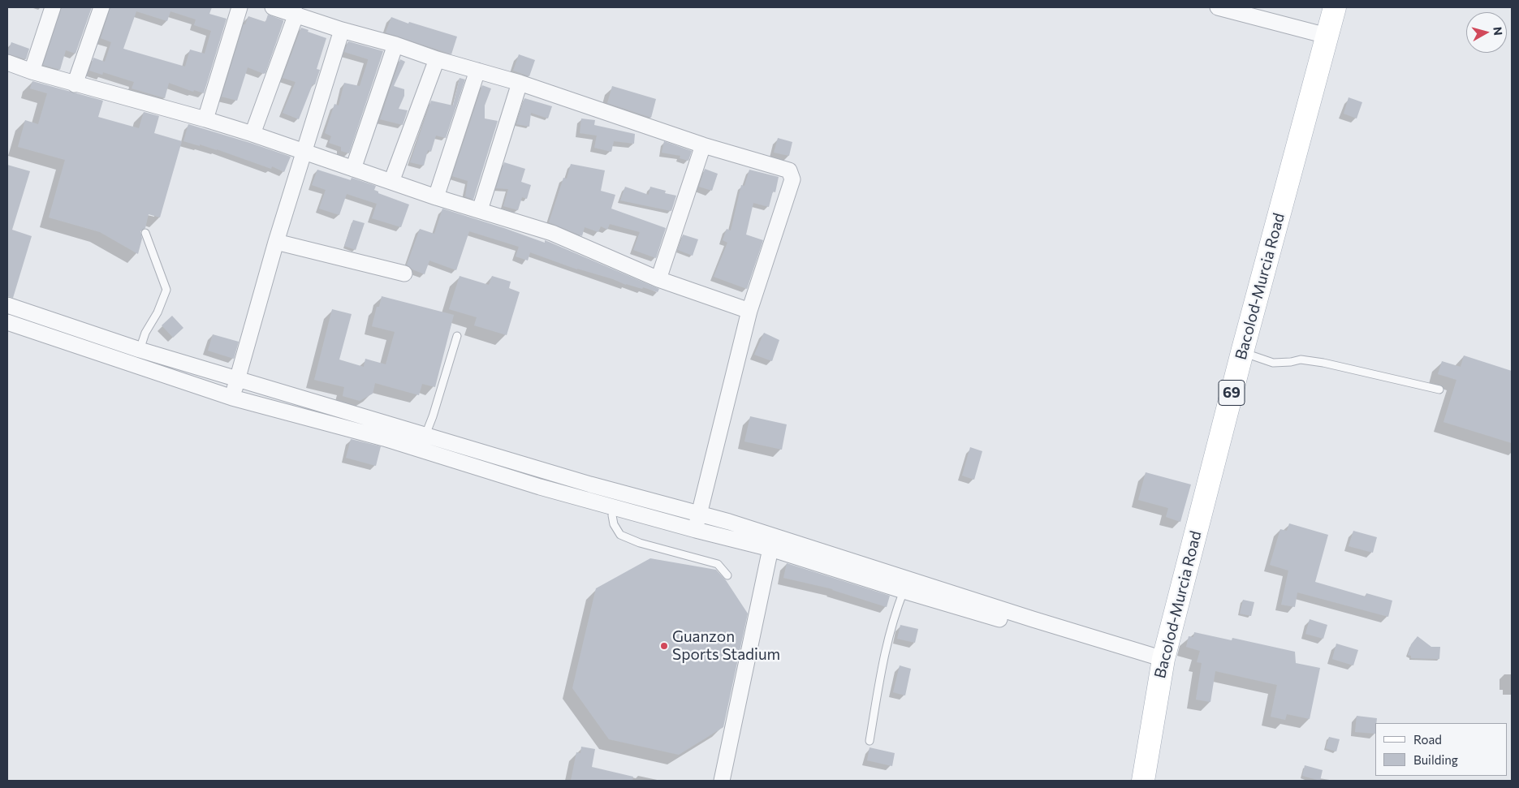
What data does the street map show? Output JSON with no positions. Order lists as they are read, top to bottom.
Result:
{
  "streets": {
    "main road": ["Bacolod-Murcia Road", "69"]
  },
  "places": ["Guanzon Sports Stadium"],
  "legend": ["Road", "Building"],
  "north": "right"
}
